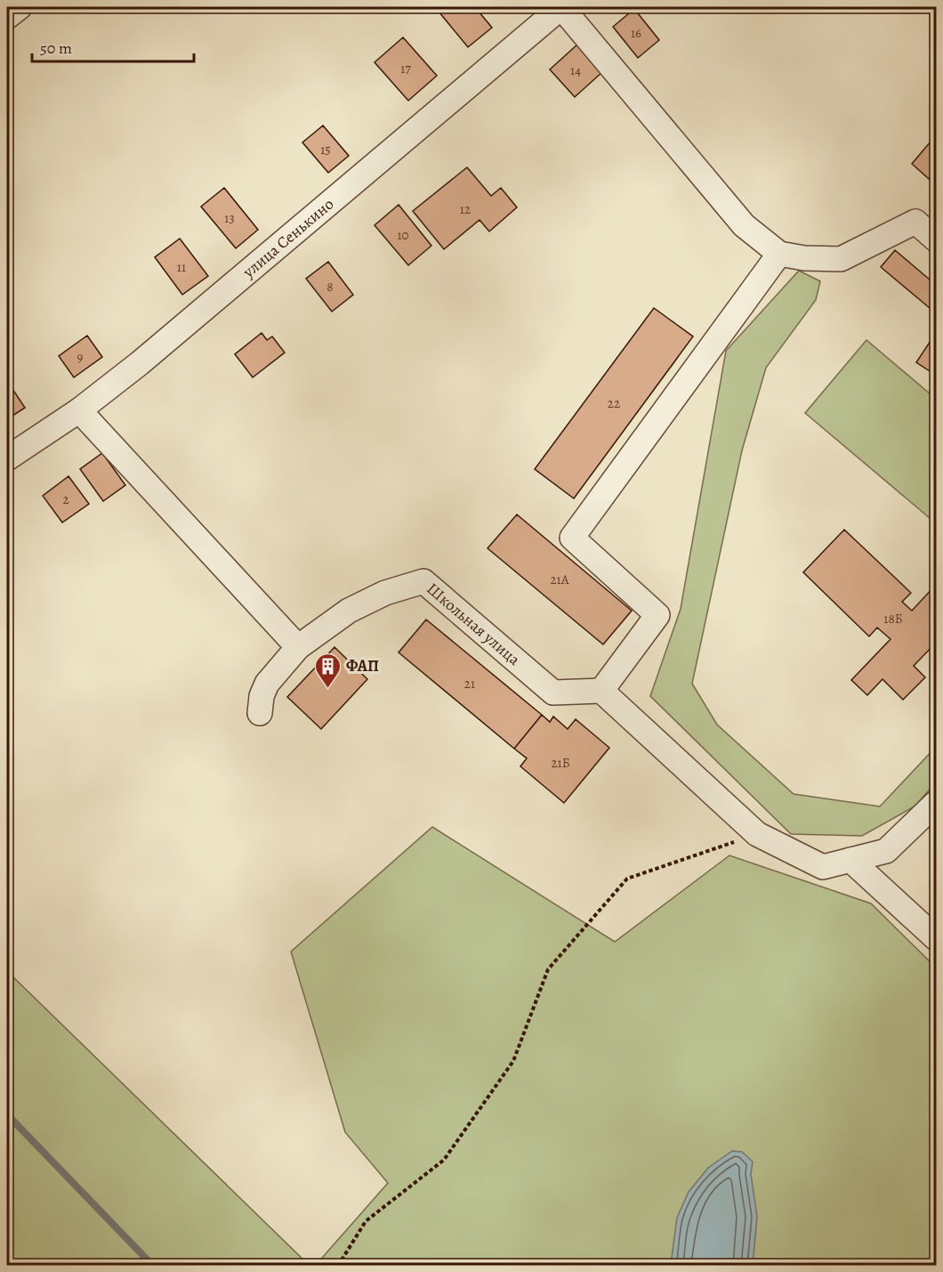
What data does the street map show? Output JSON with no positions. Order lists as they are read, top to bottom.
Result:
{
  "streets": {
    "street": ["улица Сенькино", "Школьная улица"]
  },
  "places": {
    "building": ["ФАП"]
  },
  "house_numbers": [
    "16",
    "17",
    "14",
    "15",
    "12",
    "13",
    "10",
    "11",
    "8",
    "9",
    "22",
    "2",
    "21А",
    "18Б",
    "21",
    "21Б"
  ],
  "scale_bar": "50 m"
}
